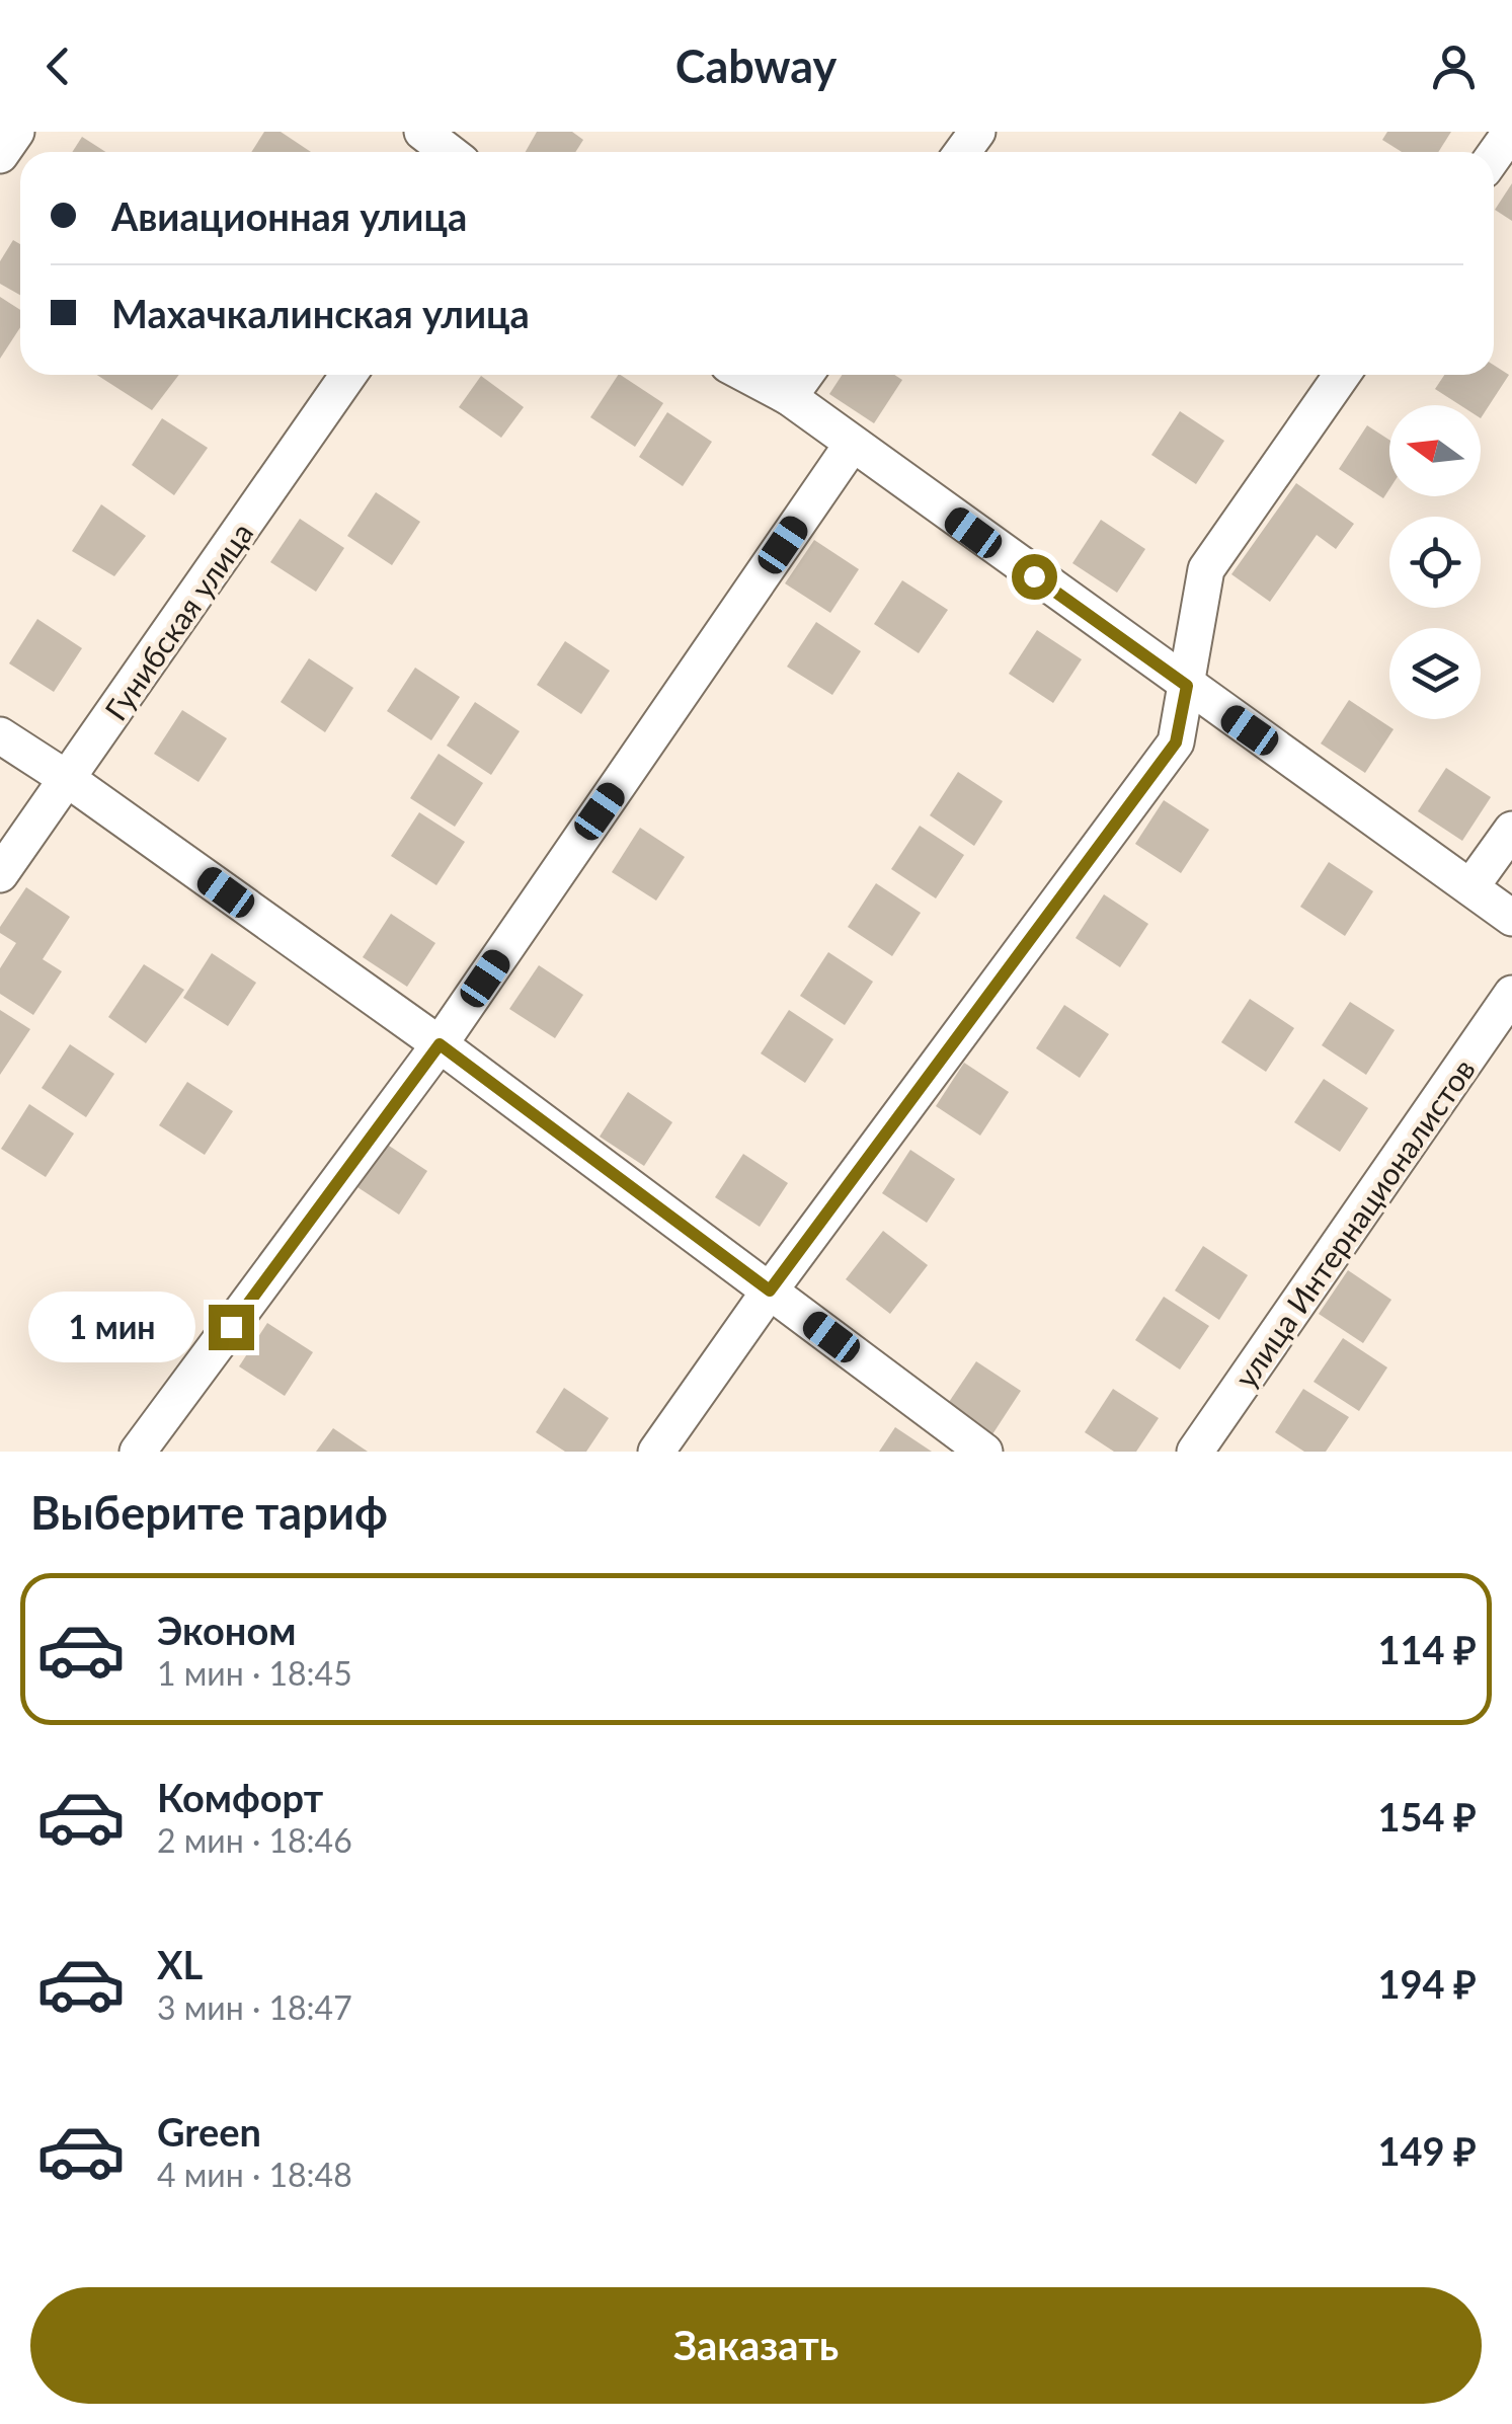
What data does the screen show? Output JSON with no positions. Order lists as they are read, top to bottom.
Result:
{
  "streets": {
    "street": ["Гунибская улица", "улица Интернационалистов"]
  },
  "north": "left",
  "page": {
    "header": "Cabway",
    "banner": ["Авиационная улица", "Махачкалинская улица"],
    "bubble": "1 мин",
    "heading": "Выберите тариф",
    "list": [
      {
        "name": "Эконом",
        "note": "1 мин · 18:45",
        "value": "114 ₽"
      },
      {
        "name": "Комфорт",
        "note": "2 мин · 18:46",
        "value": "154 ₽"
      },
      {
        "name": "XL",
        "note": "3 мин · 18:47",
        "value": "194 ₽"
      },
      {
        "name": "Green",
        "note": "4 мин · 18:48",
        "value": "149 ₽"
      }
    ],
    "buttons": "Заказать"
  }
}
